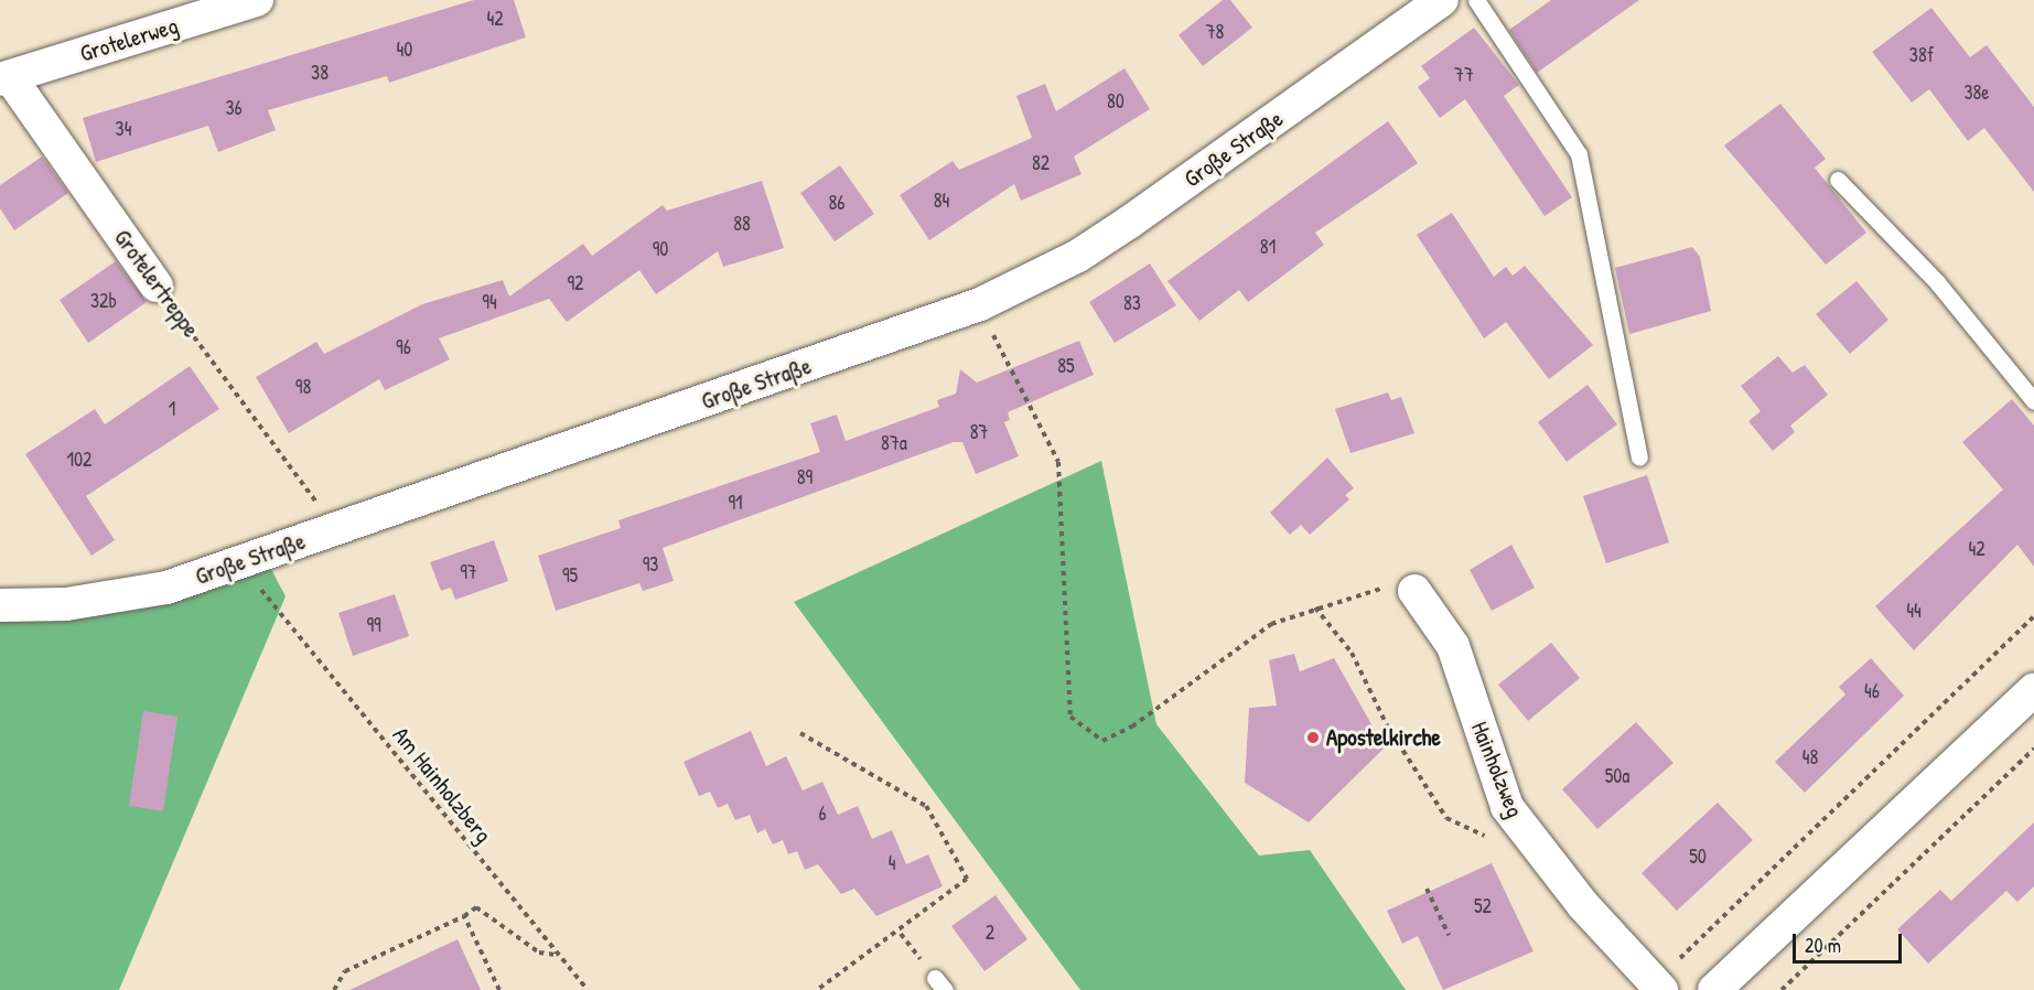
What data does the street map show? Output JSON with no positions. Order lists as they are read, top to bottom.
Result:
{
  "streets": {
    "street": [
      "Grotelerweg",
      "Große Straße",
      "Grotelertreppe",
      "Hainholzweg"
    ],
    "path": ["Am Hainholzberg"]
  },
  "crossings": [
    ["Grotelerweg", "Grotelertreppe"]
  ],
  "places": ["Apostelkirche"],
  "house_numbers": [
    "42",
    "78",
    "40",
    "38f",
    "38",
    "77",
    "38e",
    "80",
    "36",
    "34",
    "82",
    "84",
    "86",
    "88",
    "81",
    "90",
    "92",
    "32b",
    "94",
    "83",
    "96",
    "85",
    "98",
    "1",
    "87",
    "87a",
    "102",
    "89",
    "91",
    "42",
    "93",
    "97",
    "95",
    "44",
    "99",
    "46",
    "48",
    "50a",
    "6",
    "50",
    "4",
    "52",
    "2"
  ],
  "scale_bar": "20 m"
}
